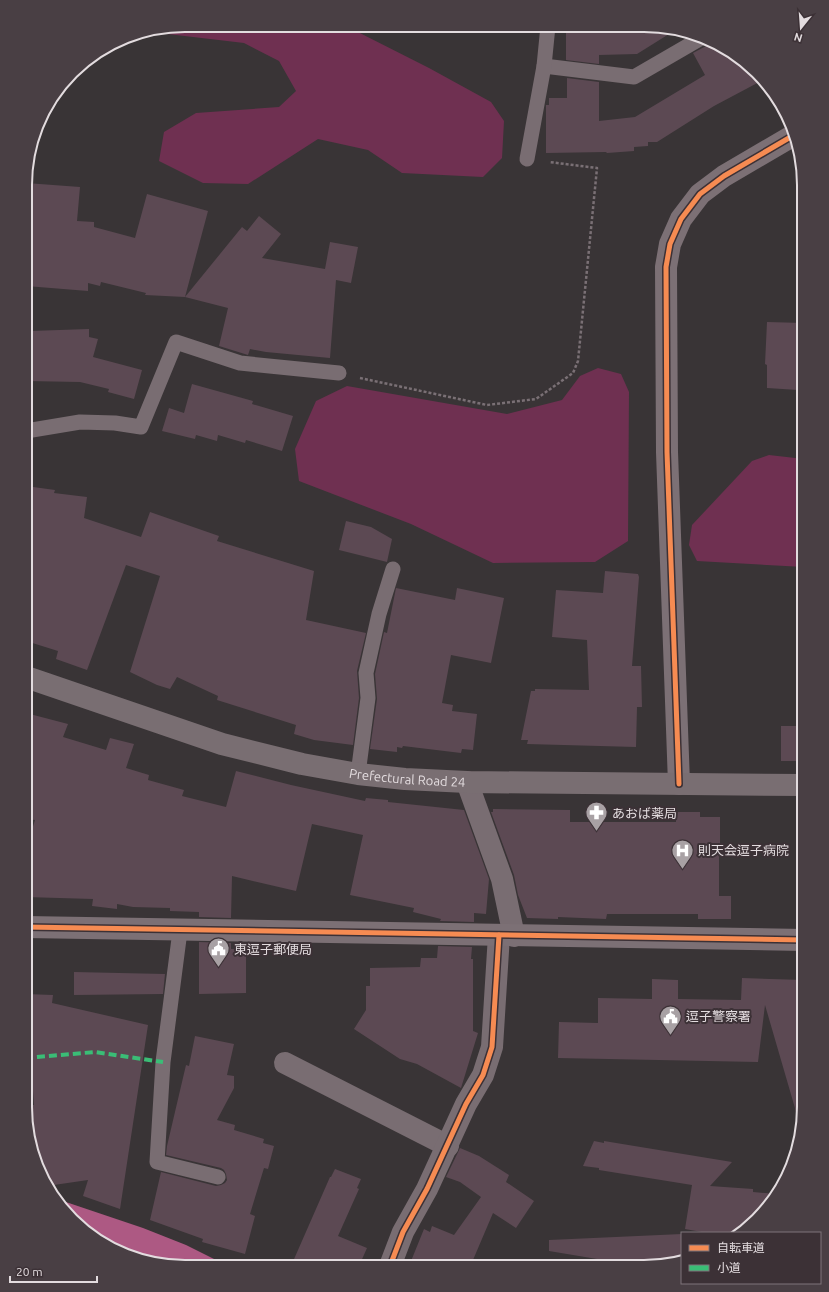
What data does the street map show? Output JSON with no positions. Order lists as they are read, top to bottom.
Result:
{
  "streets": {
    "main road": ["Prefectural Road 24"]
  },
  "places": {
    "pharmacy": ["あおば薬局"],
    "hospital": ["則天会逗子病院"],
    "public building": ["東逗子郵便局", "逗子警察署"]
  },
  "legend": ["自転車道", "小道"],
  "scale_bar": "20 m",
  "north": "bottom"
}
